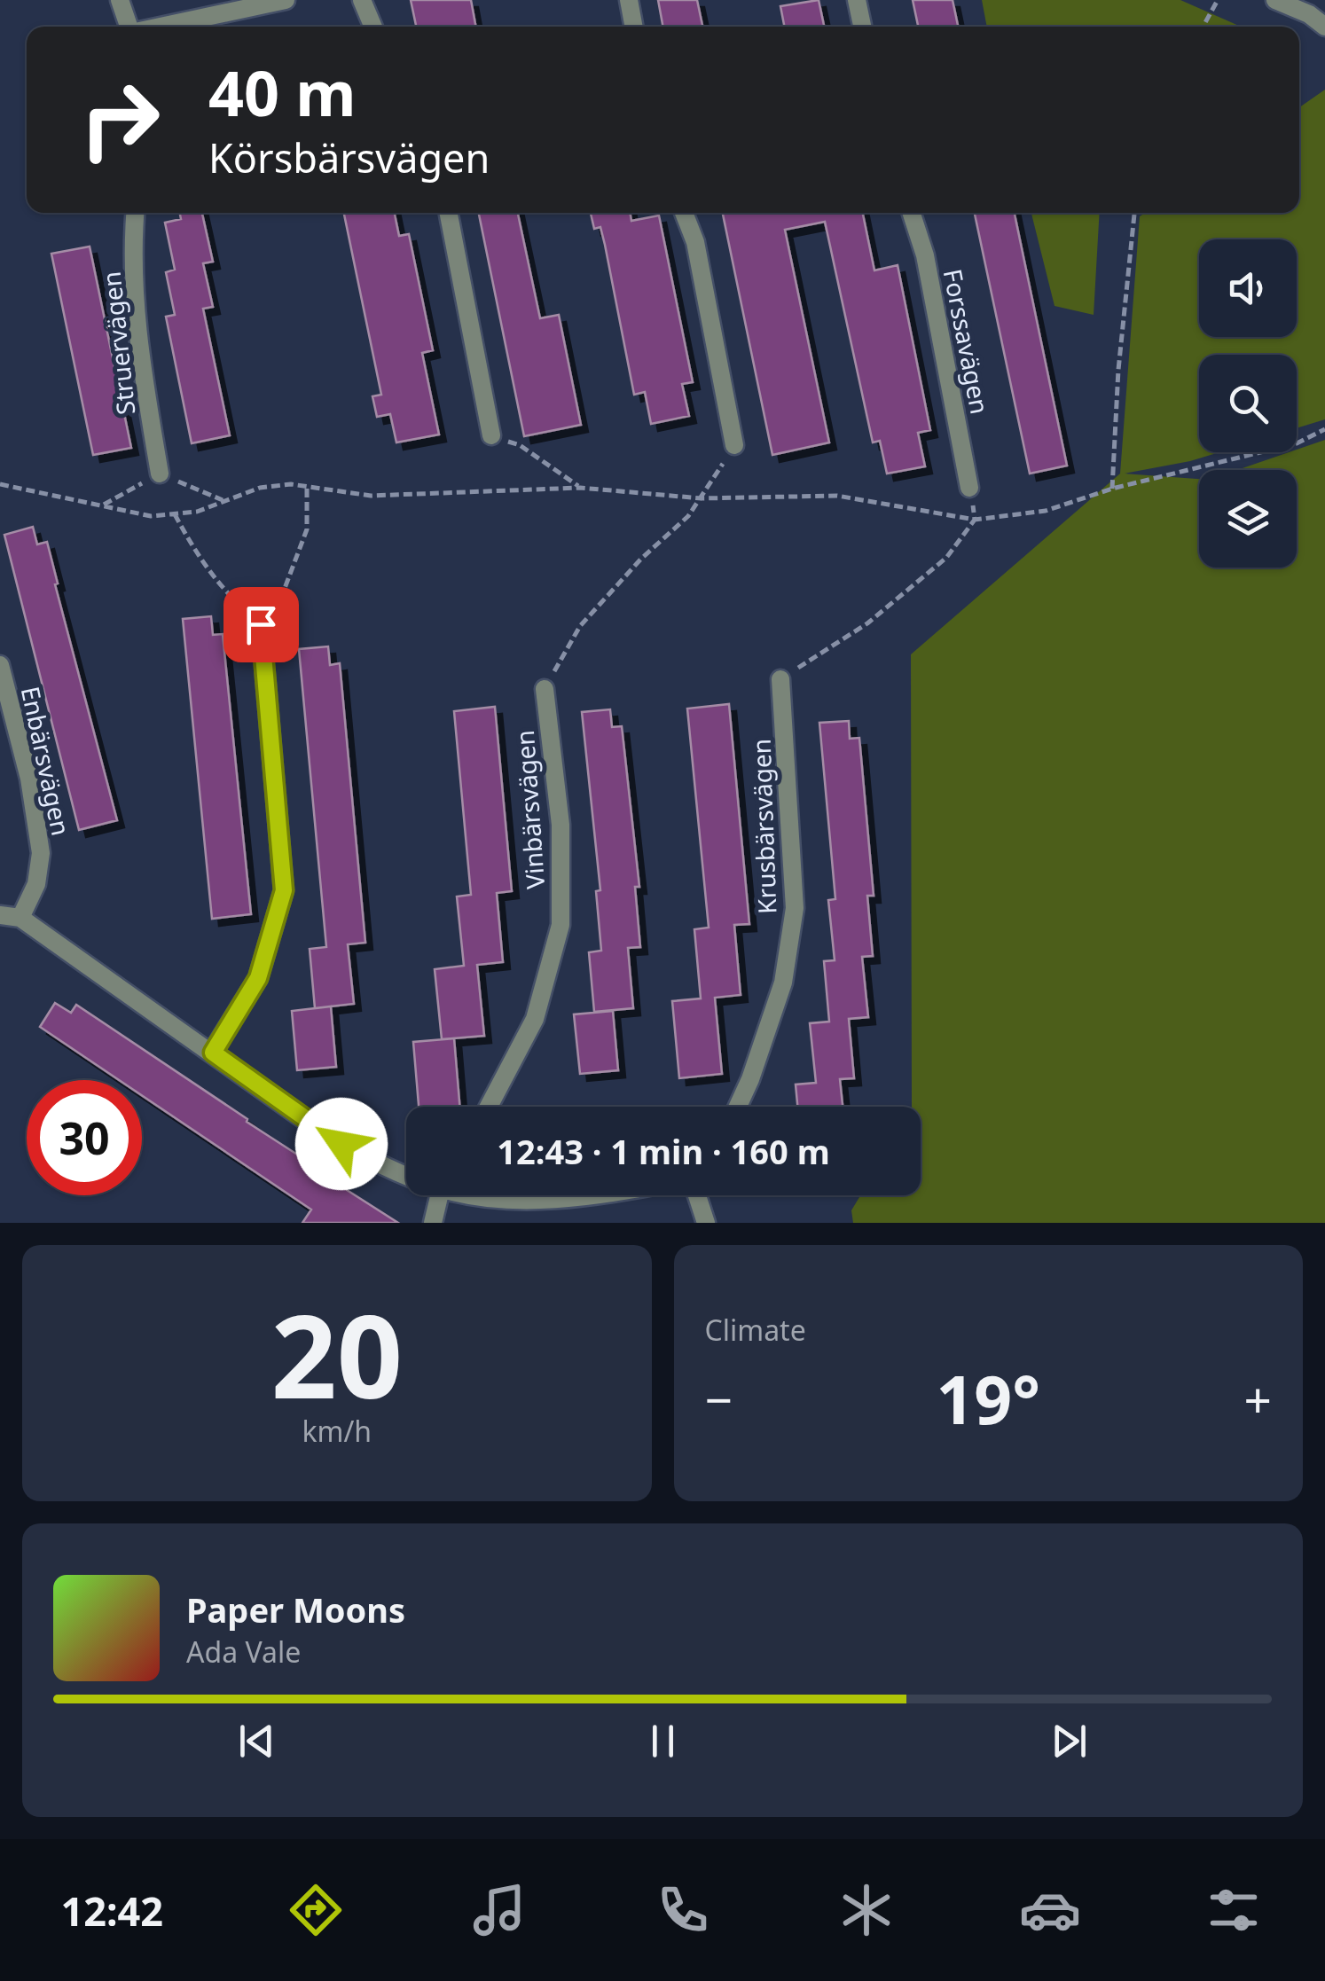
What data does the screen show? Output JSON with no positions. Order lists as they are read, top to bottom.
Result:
{
  "streets": {
    "street": [
      "Forssavägen",
      "Struervägen",
      "Enbärsvägen",
      "Vinbärsvägen",
      "Krusbärsvägen"
    ]
  },
  "page": {
    "turn": ["40 m", "Körsbärsvägen"],
    "limit": "30",
    "trip": "12:43 · 1 min · 160 m",
    "tile": [
      ["20", "km/h"],
      "Climate"
    ],
    "heat": ["−", "19°", "+"],
    "song": ["Paper Moons", "Ada Vale"],
    "tabs": "12:42"
  }
}
